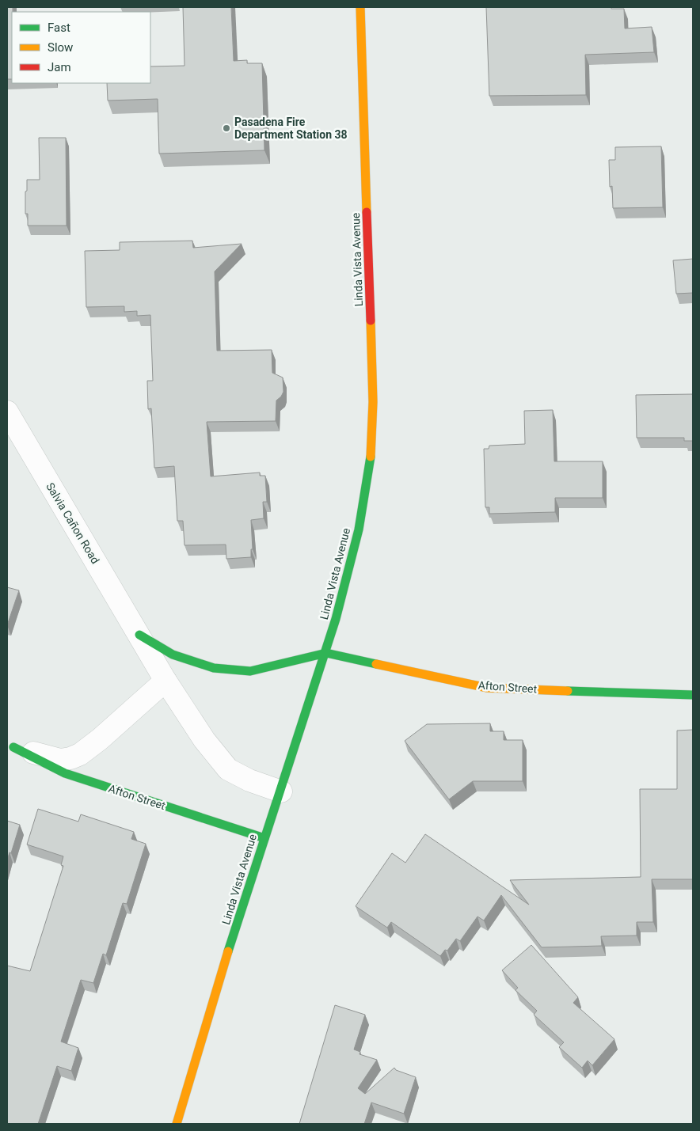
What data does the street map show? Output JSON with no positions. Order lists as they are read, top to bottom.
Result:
{
  "streets": {
    "main road": ["Linda Vista Avenue", "Salvia Cañon Road", "Afton Street"]
  },
  "crossings": [
    ["Linda Vista Avenue", "Salvia Cañon Road"],
    ["Linda Vista Avenue", "Afton Street"],
    ["Salvia Cañon Road", "Afton Street"]
  ],
  "places": ["Pasadena Fire Department Station 38"],
  "legend": ["Fast", "Slow", "Jam"]
}
